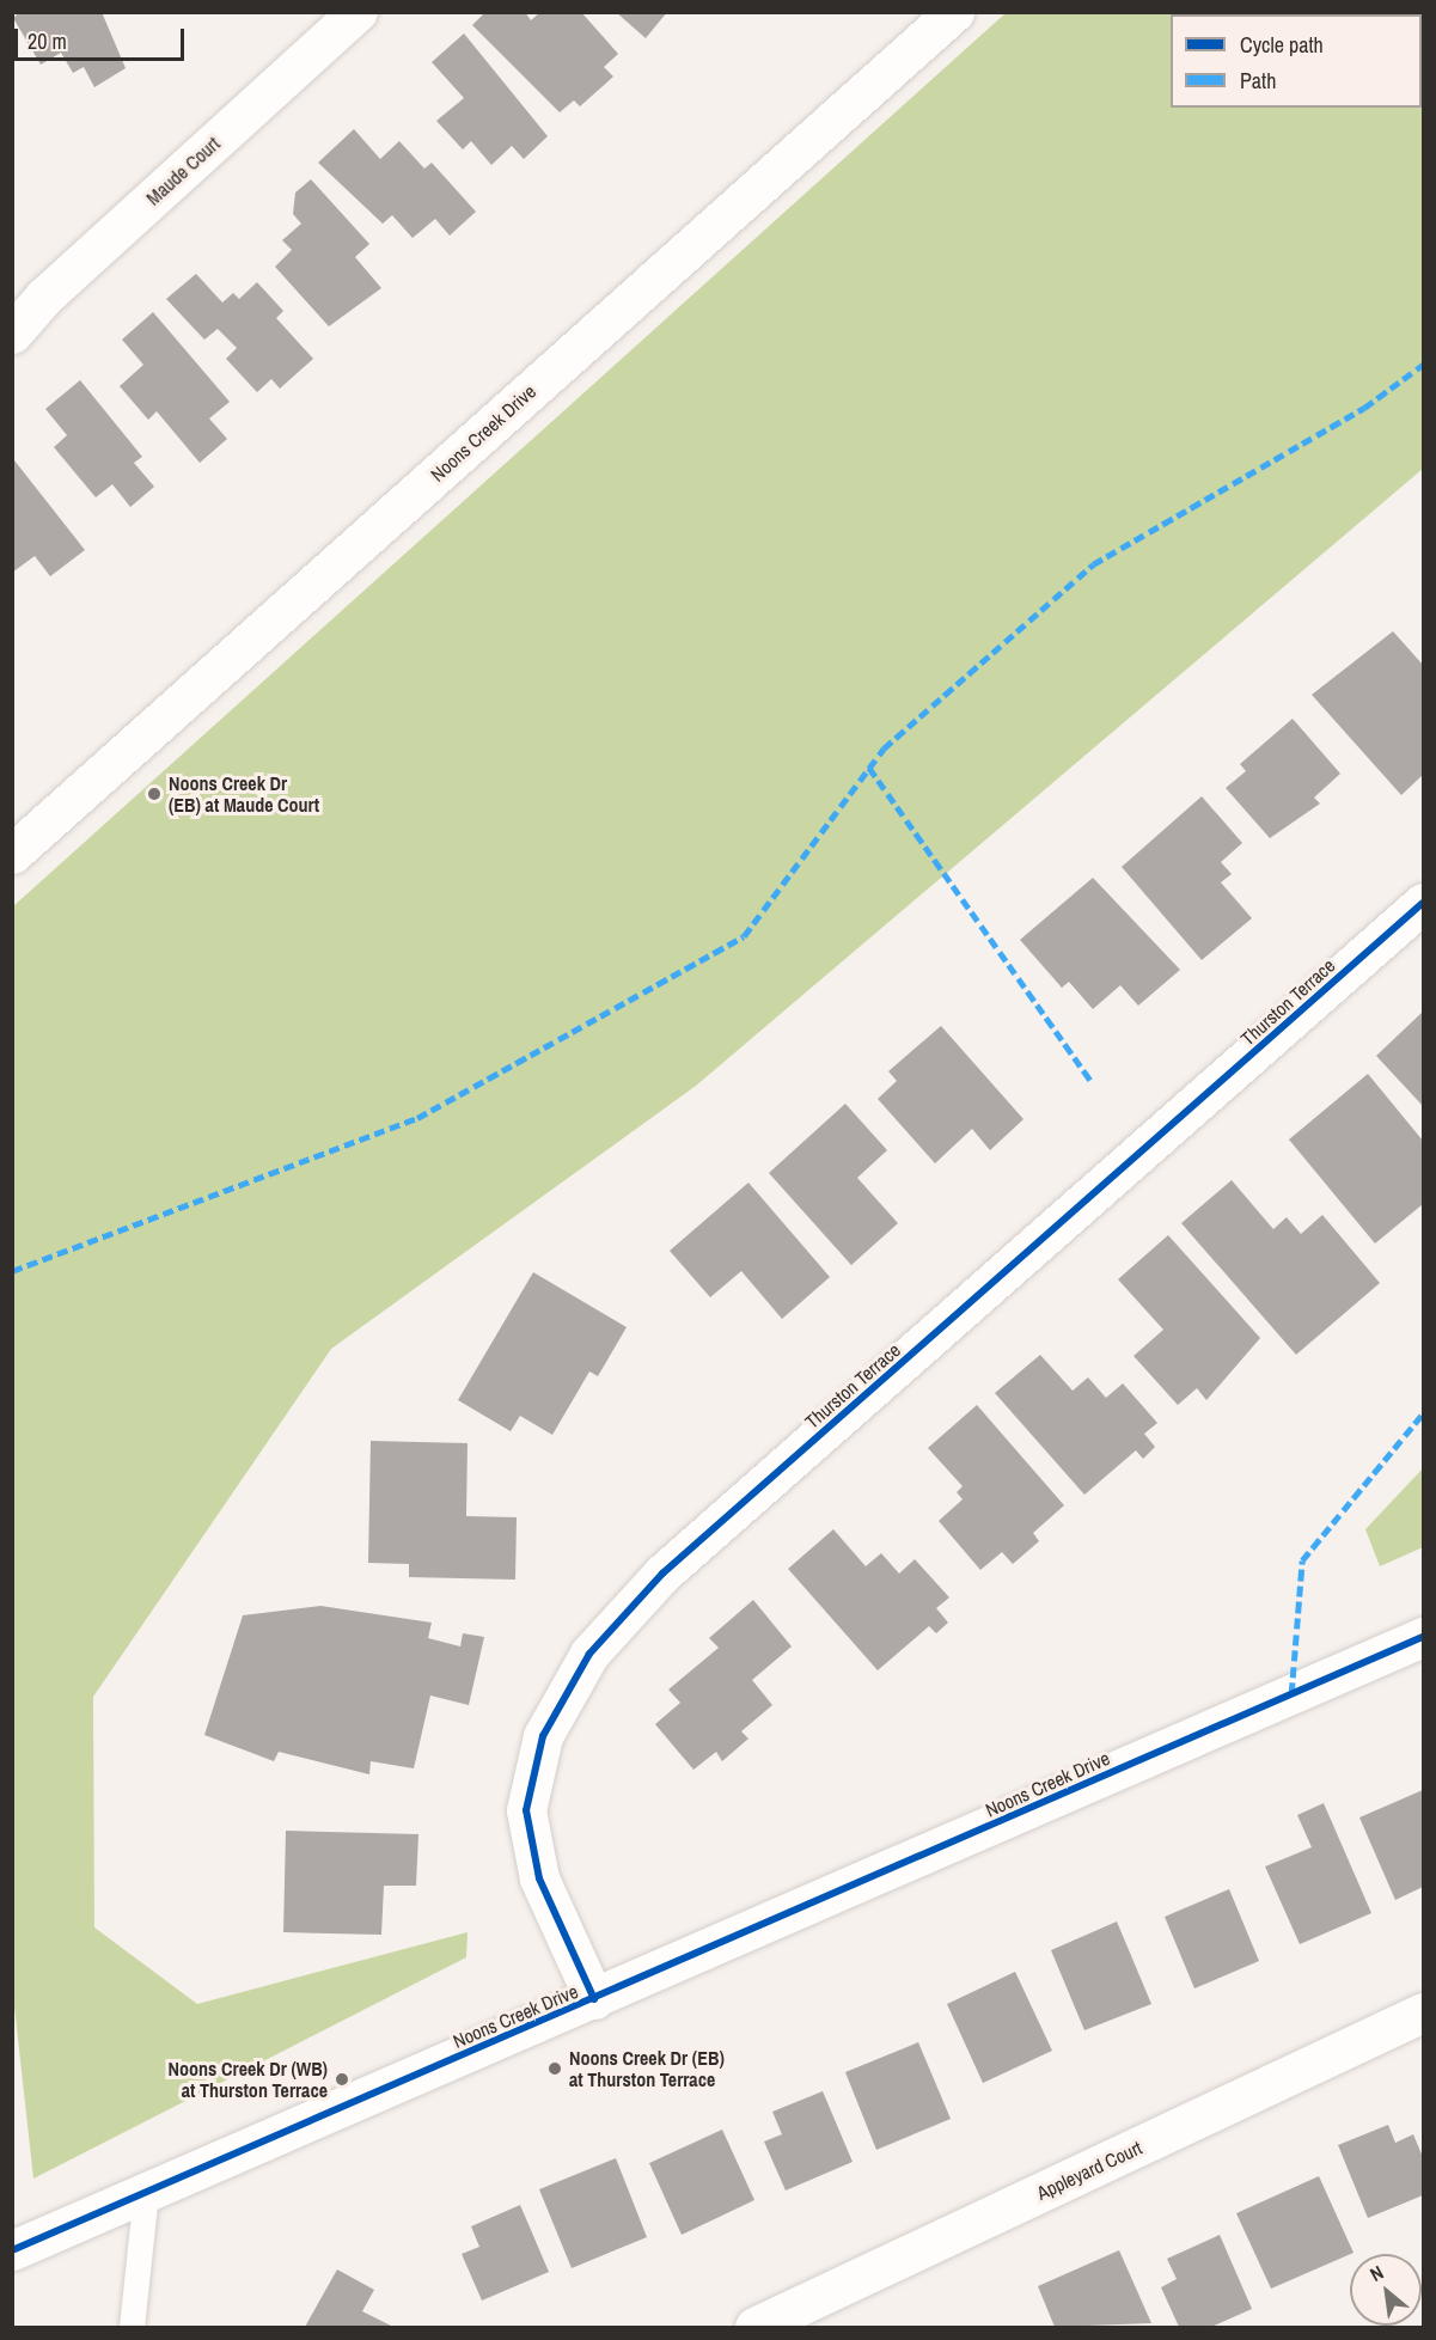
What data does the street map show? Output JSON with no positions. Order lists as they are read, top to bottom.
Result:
{
  "streets": {
    "street": [
      "Maude Court",
      "Noons Creek Drive",
      "Thurston Terrace",
      "Appleyard Court"
    ]
  },
  "crossings": [
    ["Noons Creek Drive", "Thurston Terrace"]
  ],
  "places": ["Noons Creek Dr (EB) at Maude Court", "Noons Creek Dr (EB) at Thurston Terrace", "Noons Creek Dr (WB) at Thurston Terrace"],
  "legend": ["Cycle path", "Path"],
  "scale_bar": "20 m",
  "north": "top left"
}
